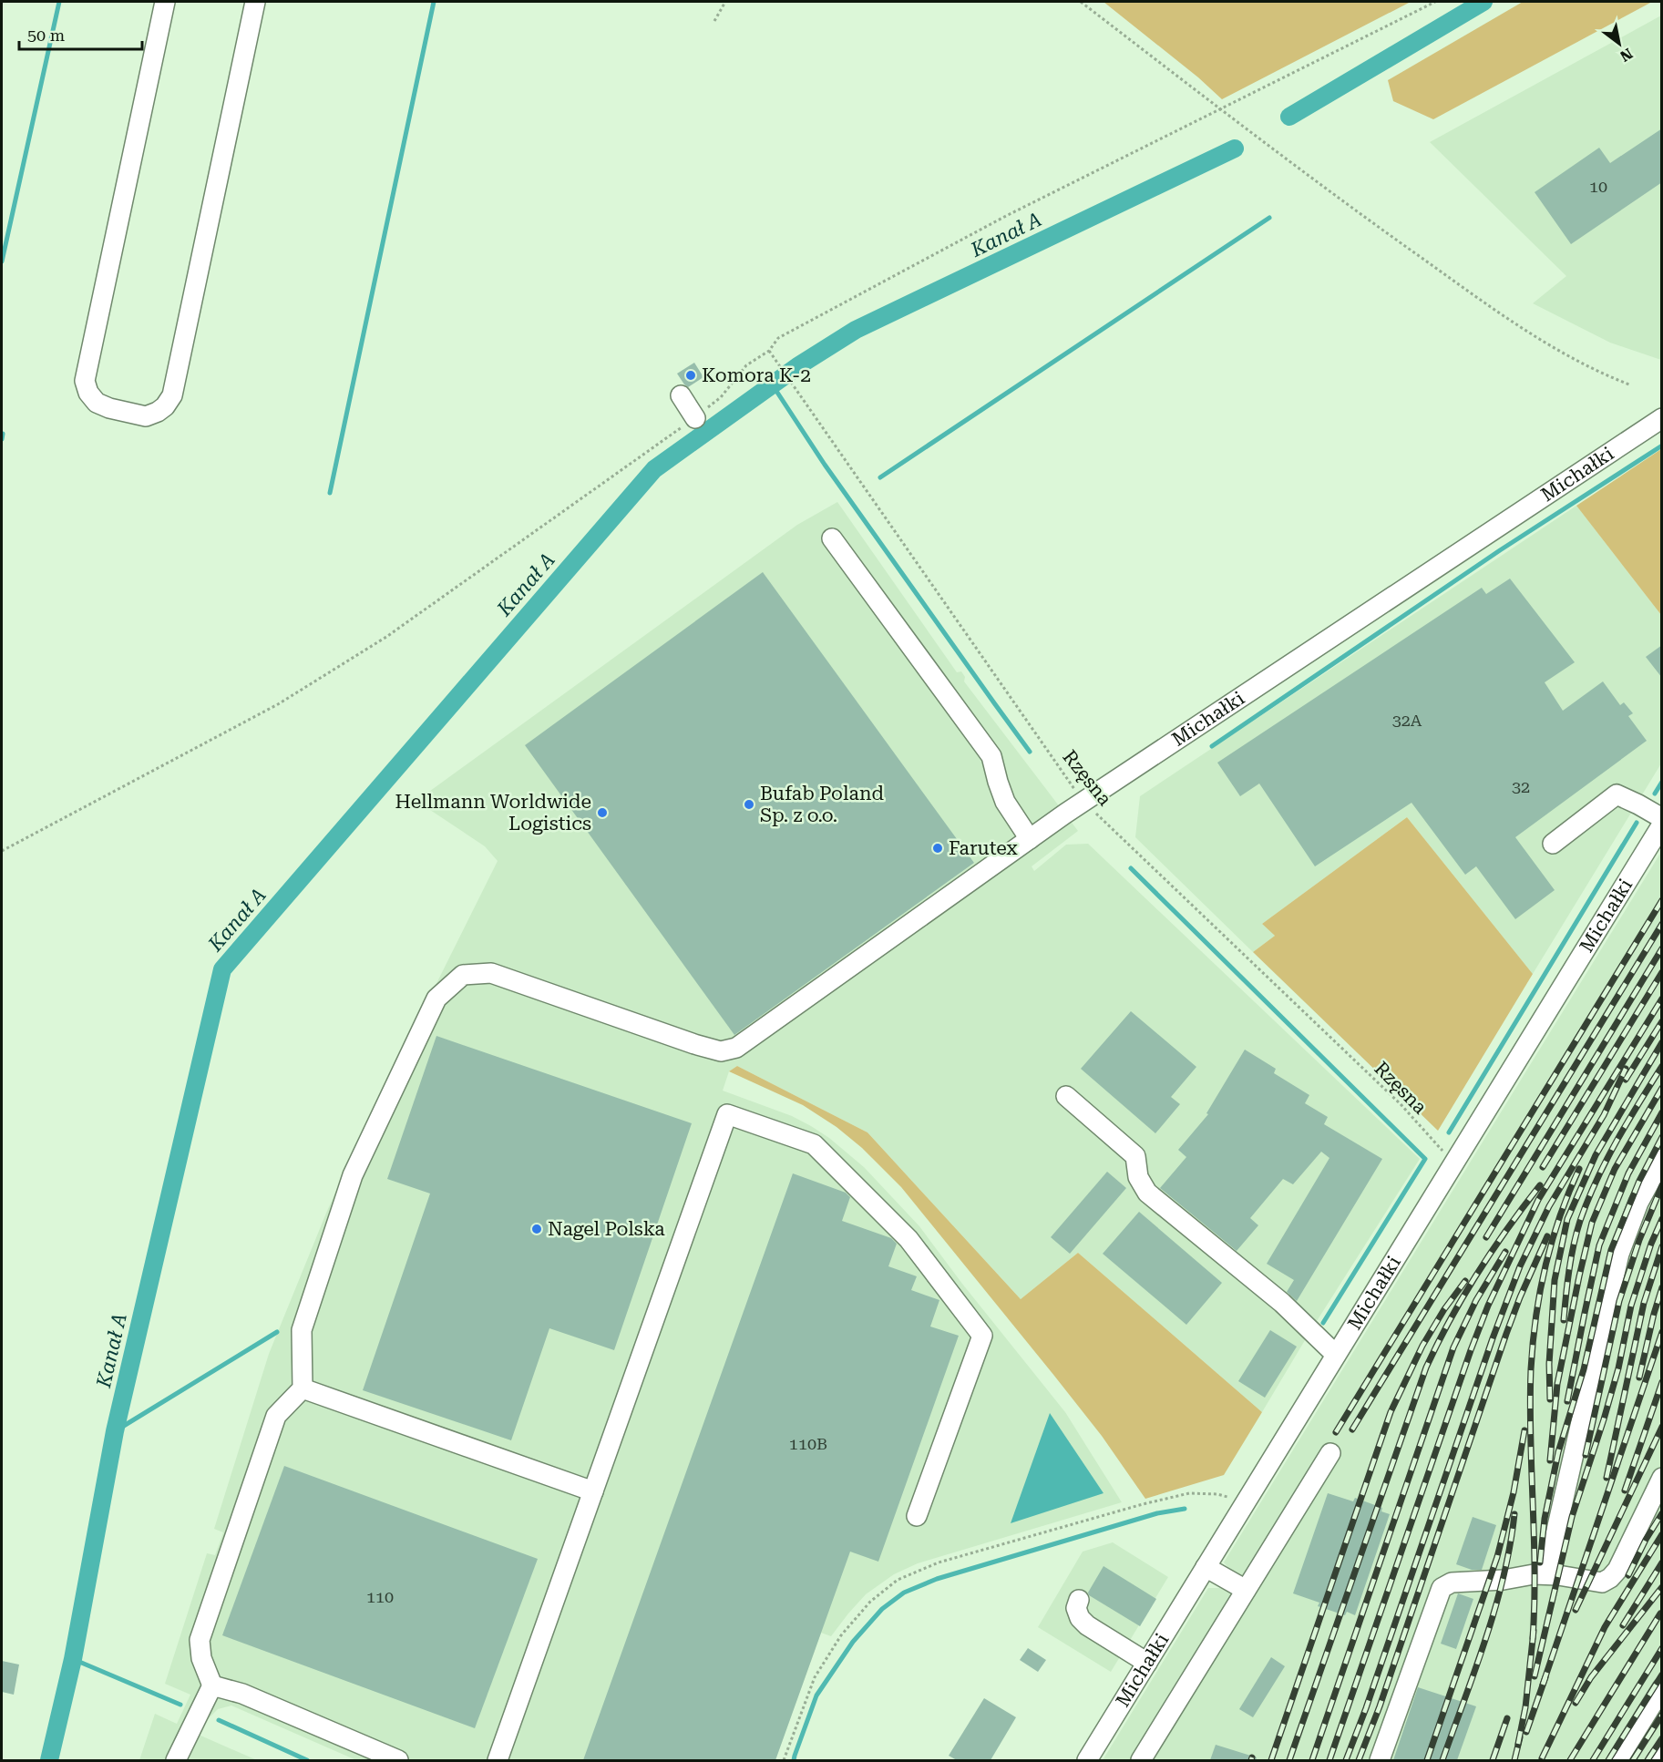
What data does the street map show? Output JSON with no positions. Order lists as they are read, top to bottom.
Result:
{
  "streets": {
    "street": ["Michałki"],
    "path": ["Rzęsna"]
  },
  "crossings": [
    ["Michałki", "Rzęsna"]
  ],
  "water": ["Kanał A"],
  "places": [
    "Komora K-2",
    "Bufab Poland Sp. z o.o.",
    "Hellmann Worldwide Logistics",
    "Farutex",
    "Nagel Polska"
  ],
  "house_numbers": [
    "10",
    "32A",
    "32",
    "110B",
    "110"
  ],
  "scale_bar": "50 m",
  "north": "bottom right"
}
